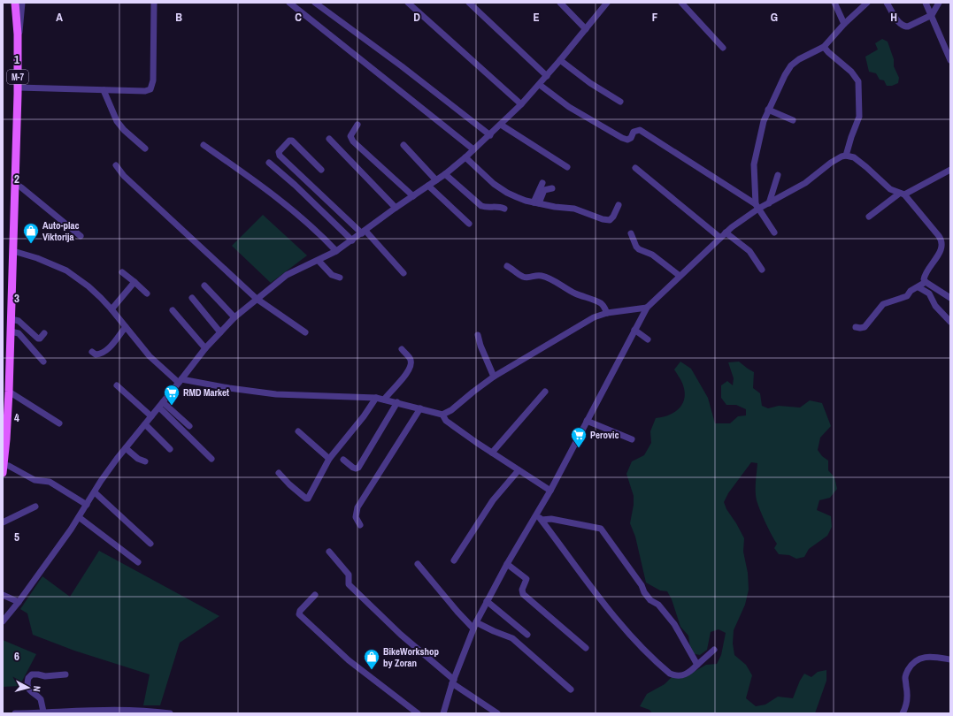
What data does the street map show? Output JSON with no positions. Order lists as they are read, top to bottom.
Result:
{
  "streets": {
    "main road": ["M-7"]
  },
  "places": {
    "shop": ["Auto-plac Viktorija", "BikeWorkshop by Zoran"],
    "supermarket": ["RMD Market", "Perovic"]
  },
  "north": "right",
  "grid": {
    "columns": [
      "A",
      "B",
      "C",
      "D",
      "E",
      "F",
      "G",
      "H"
    ],
    "rows": [
      "1",
      "2",
      "3",
      "4",
      "5",
      "6"
    ]
  }
}
